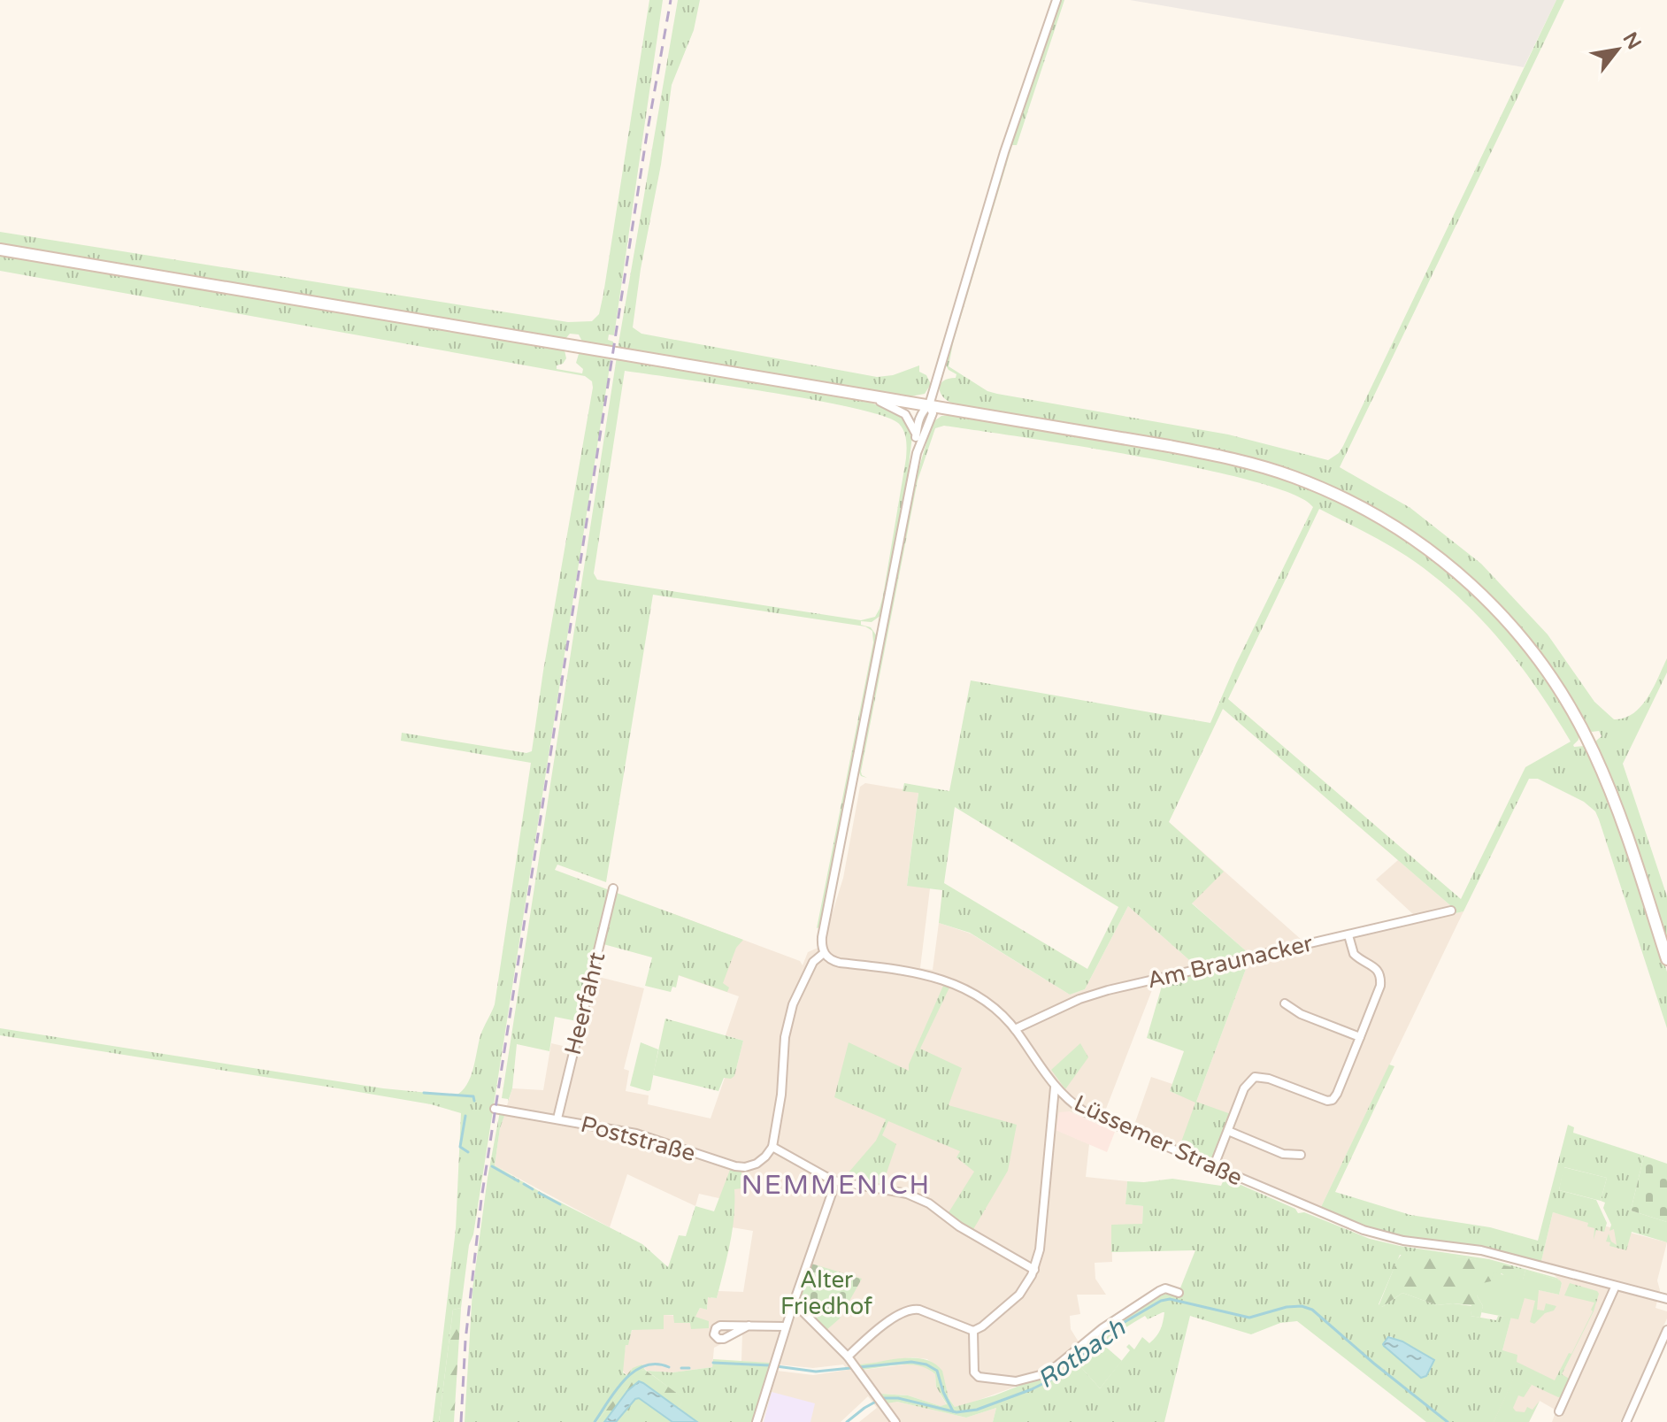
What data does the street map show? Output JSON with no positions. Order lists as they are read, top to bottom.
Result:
{
  "streets": {
    "street": [
      "Am Braunacker",
      "Heerfahrt",
      "Poststraße",
      "Lüssemer Straße"
    ]
  },
  "crossings": [
    ["Am Braunacker", "Lüssemer Straße"],
    ["Heerfahrt", "Poststraße"]
  ],
  "districts": ["NEMMENICH"],
  "water": ["Rotbach"],
  "parks": ["Alter Friedhof"],
  "north": "top right"
}
